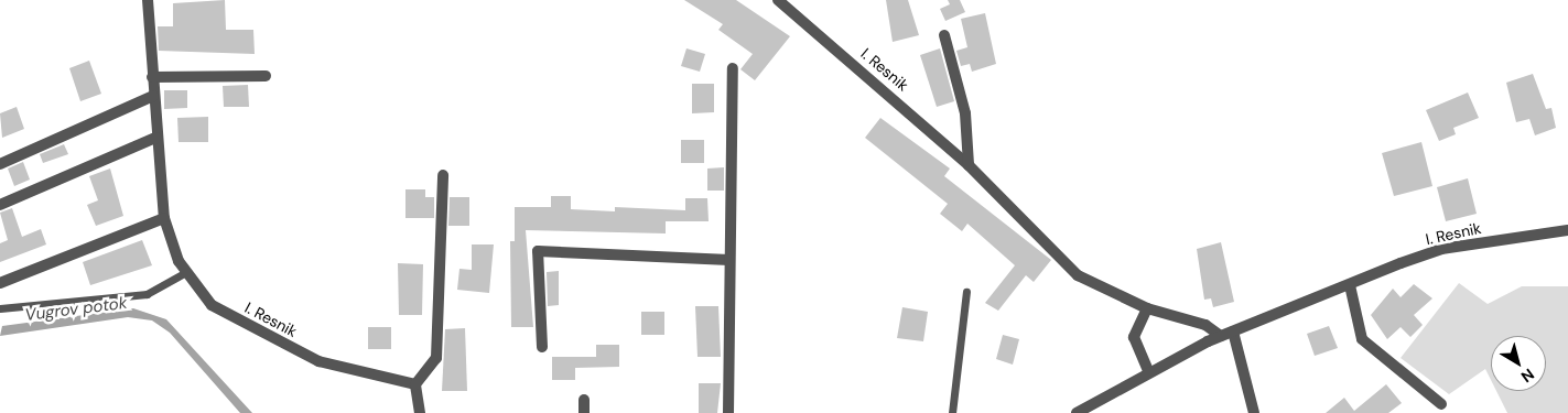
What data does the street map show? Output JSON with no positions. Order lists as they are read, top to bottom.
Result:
{
  "streets": {
    "street": ["I. Resnik"]
  },
  "water": ["Vugrov potok"],
  "north": "bottom right"
}
